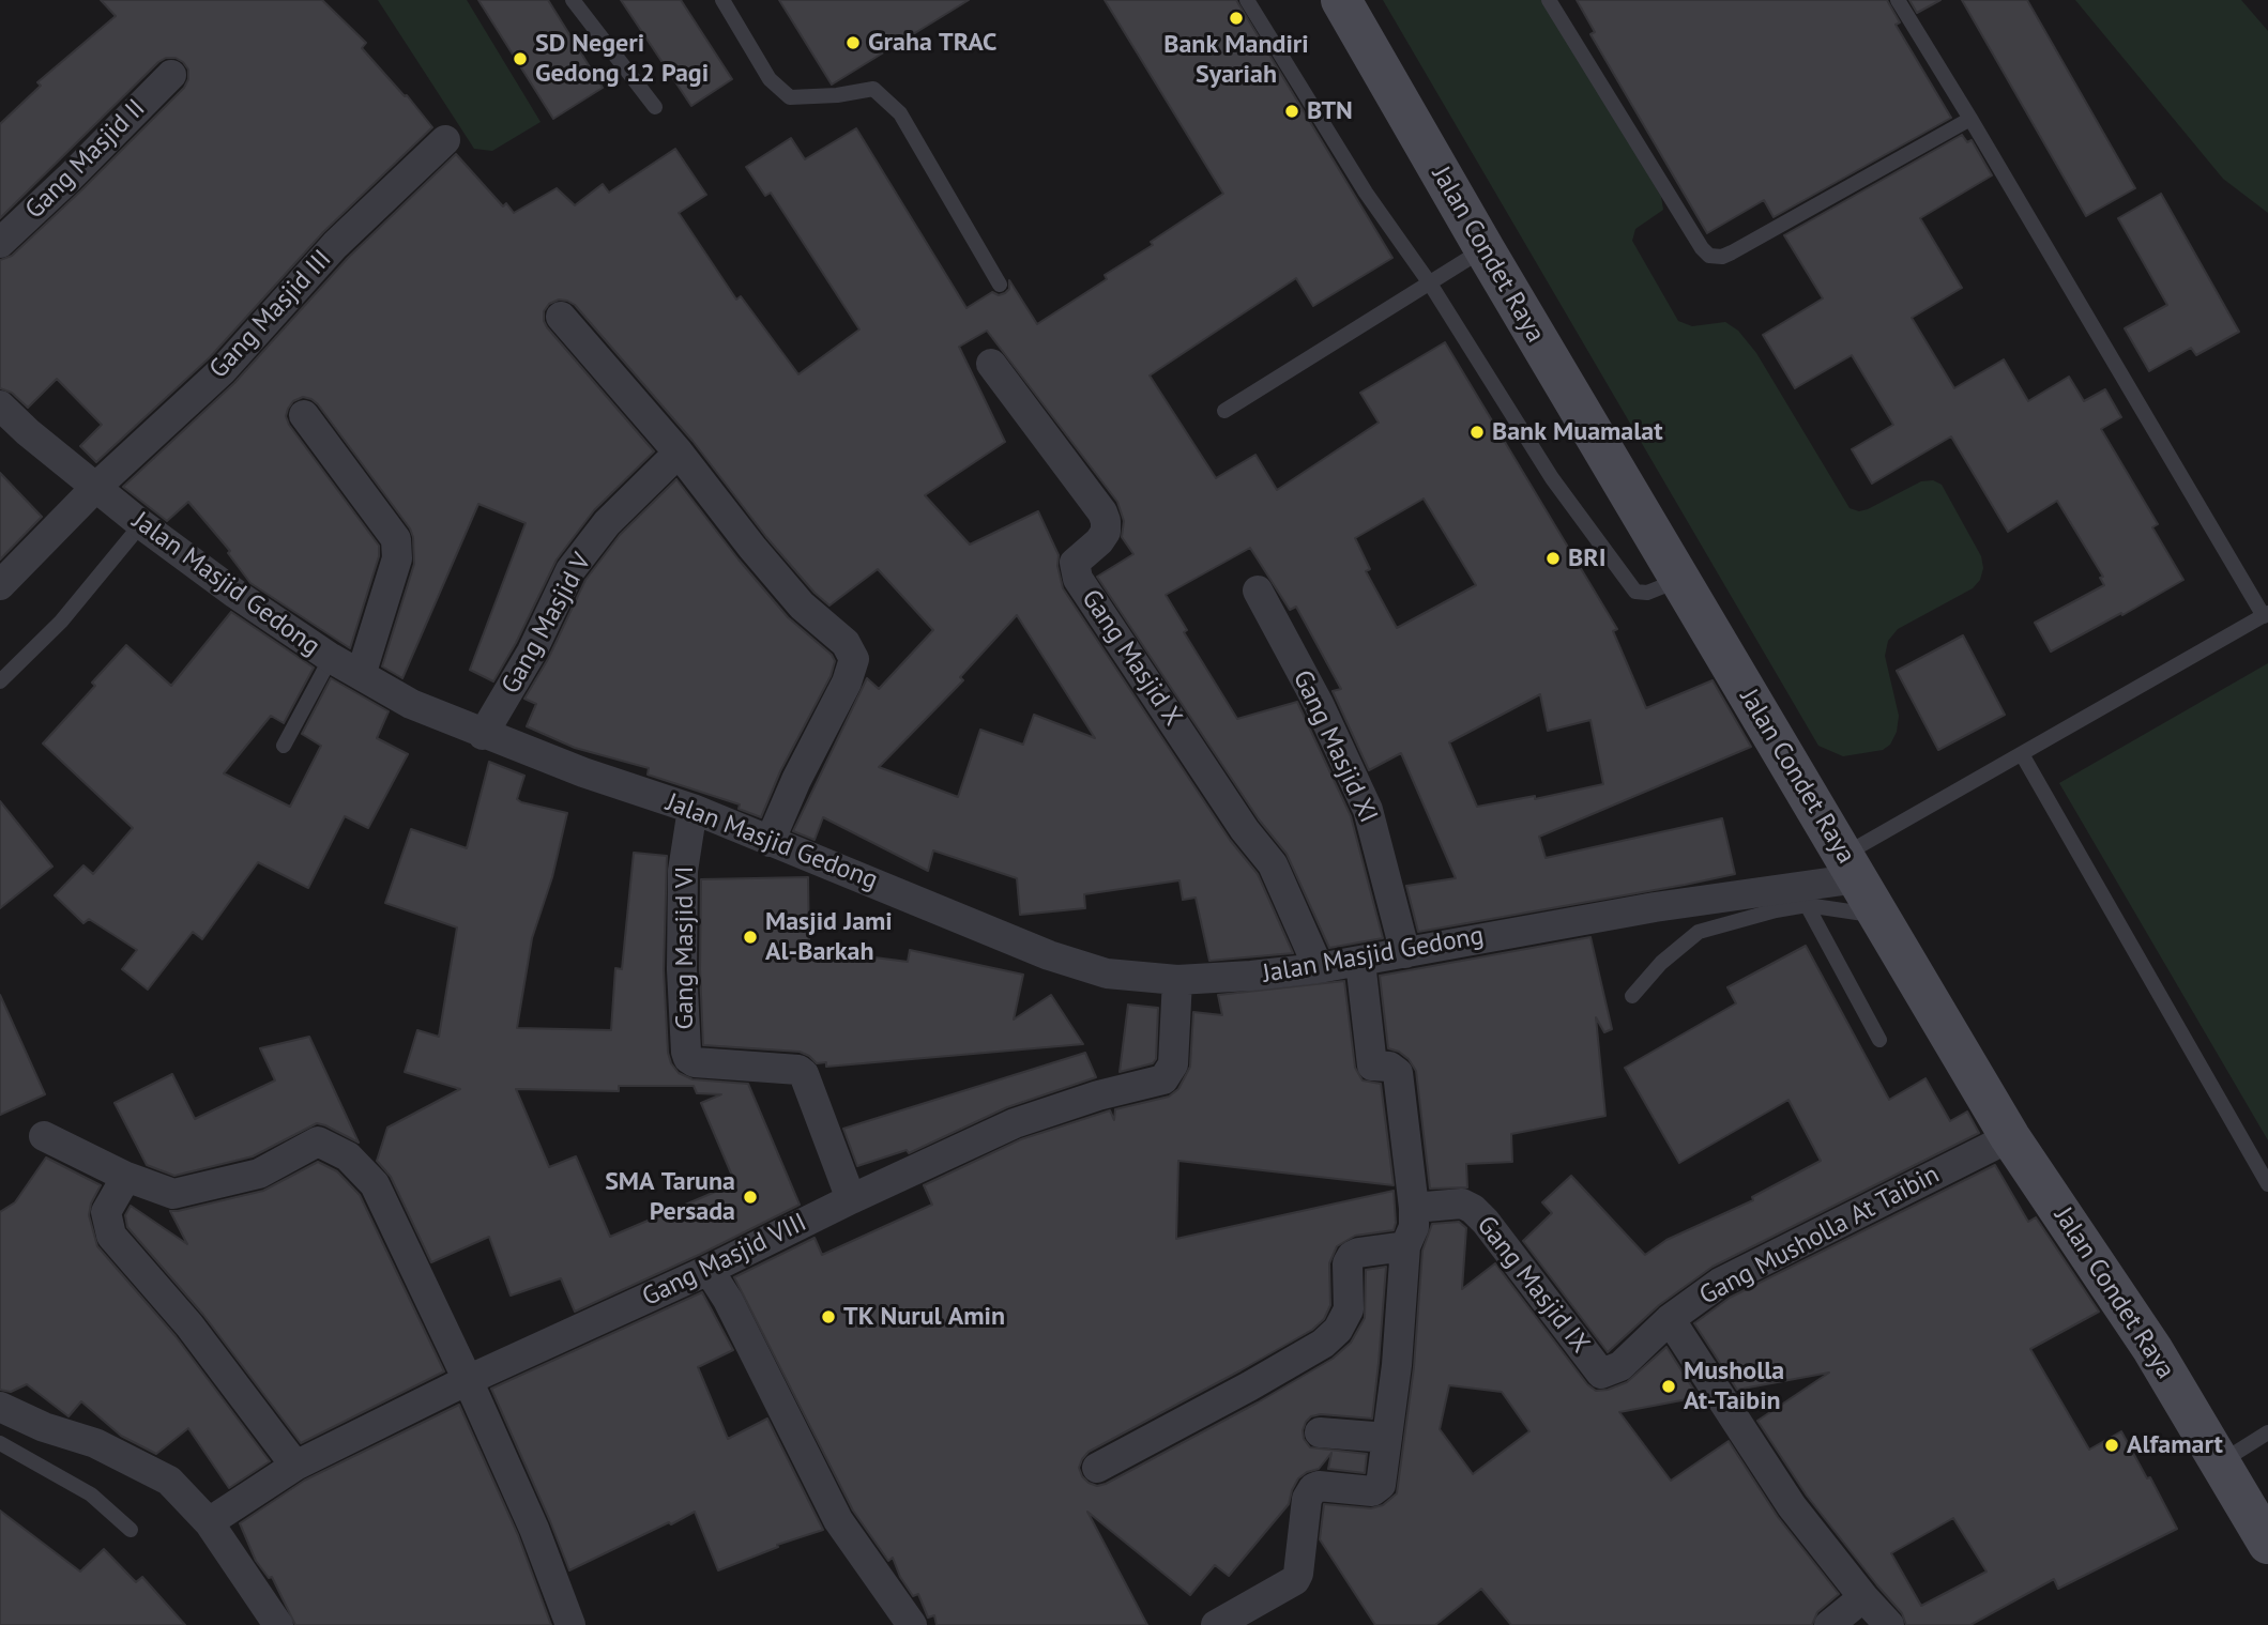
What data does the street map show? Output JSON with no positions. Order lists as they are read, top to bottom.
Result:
{
  "streets": {
    "street": [
      "Gang Masjid II",
      "Jalan Condet Raya",
      "Gang Masjid III",
      "Jalan Masjid Gedong",
      "Gang Masjid V",
      "Gang Masjid X",
      "Gang Masjid XI",
      "Gang Masjid VI",
      "Gang Musholla At Taibin",
      "Gang Masjid VIII",
      "Gang Masjid IX"
    ]
  },
  "crossings": [
    ["Jalan Condet Raya", "Jalan Masjid Gedong"],
    ["Jalan Condet Raya", "Gang Musholla At Taibin"],
    ["Gang Masjid III", "Jalan Masjid Gedong"],
    ["Jalan Masjid Gedong", "Gang Masjid V"],
    ["Jalan Masjid Gedong", "Gang Masjid X"],
    ["Jalan Masjid Gedong", "Gang Masjid XI"],
    ["Jalan Masjid Gedong", "Gang Masjid VI"],
    ["Jalan Masjid Gedong", "Gang Masjid VIII"],
    ["Gang Masjid VI", "Gang Masjid VIII"],
    ["Gang Musholla At Taibin", "Gang Masjid IX"]
  ],
  "places": [
    "Bank Mandiri Syariah",
    "Graha TRAC",
    "SD Negeri Gedong 12 Pagi",
    "BTN",
    "Bank Muamalat",
    "BRI",
    "Masjid Jami Al-Barkah",
    "SMA Taruna Persada",
    "TK Nurul Amin",
    "Musholla At-Taibin",
    "Alfamart"
  ]
}
